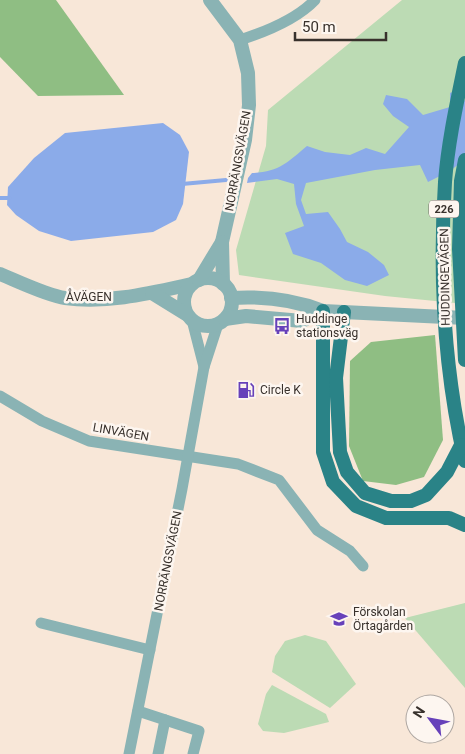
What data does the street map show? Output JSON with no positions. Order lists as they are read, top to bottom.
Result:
{
  "streets": {
    "main road": ["226", "HUDDINGEVÄGEN"],
    "street": ["NORRÄNGSVÄGEN", "ÅVÄGEN", "LINVÄGEN"]
  },
  "crossings": [
    ["NORRÄNGSVÄGEN", "ÅVÄGEN"],
    ["NORRÄNGSVÄGEN", "LINVÄGEN"]
  ],
  "places": {
    "bus stop": ["Huddinge stationsväg"],
    "fuel station": ["Circle K"],
    "school or university": ["Förskolan Örtagården"]
  },
  "scale_bar": "50 m",
  "north": "top left"
}
